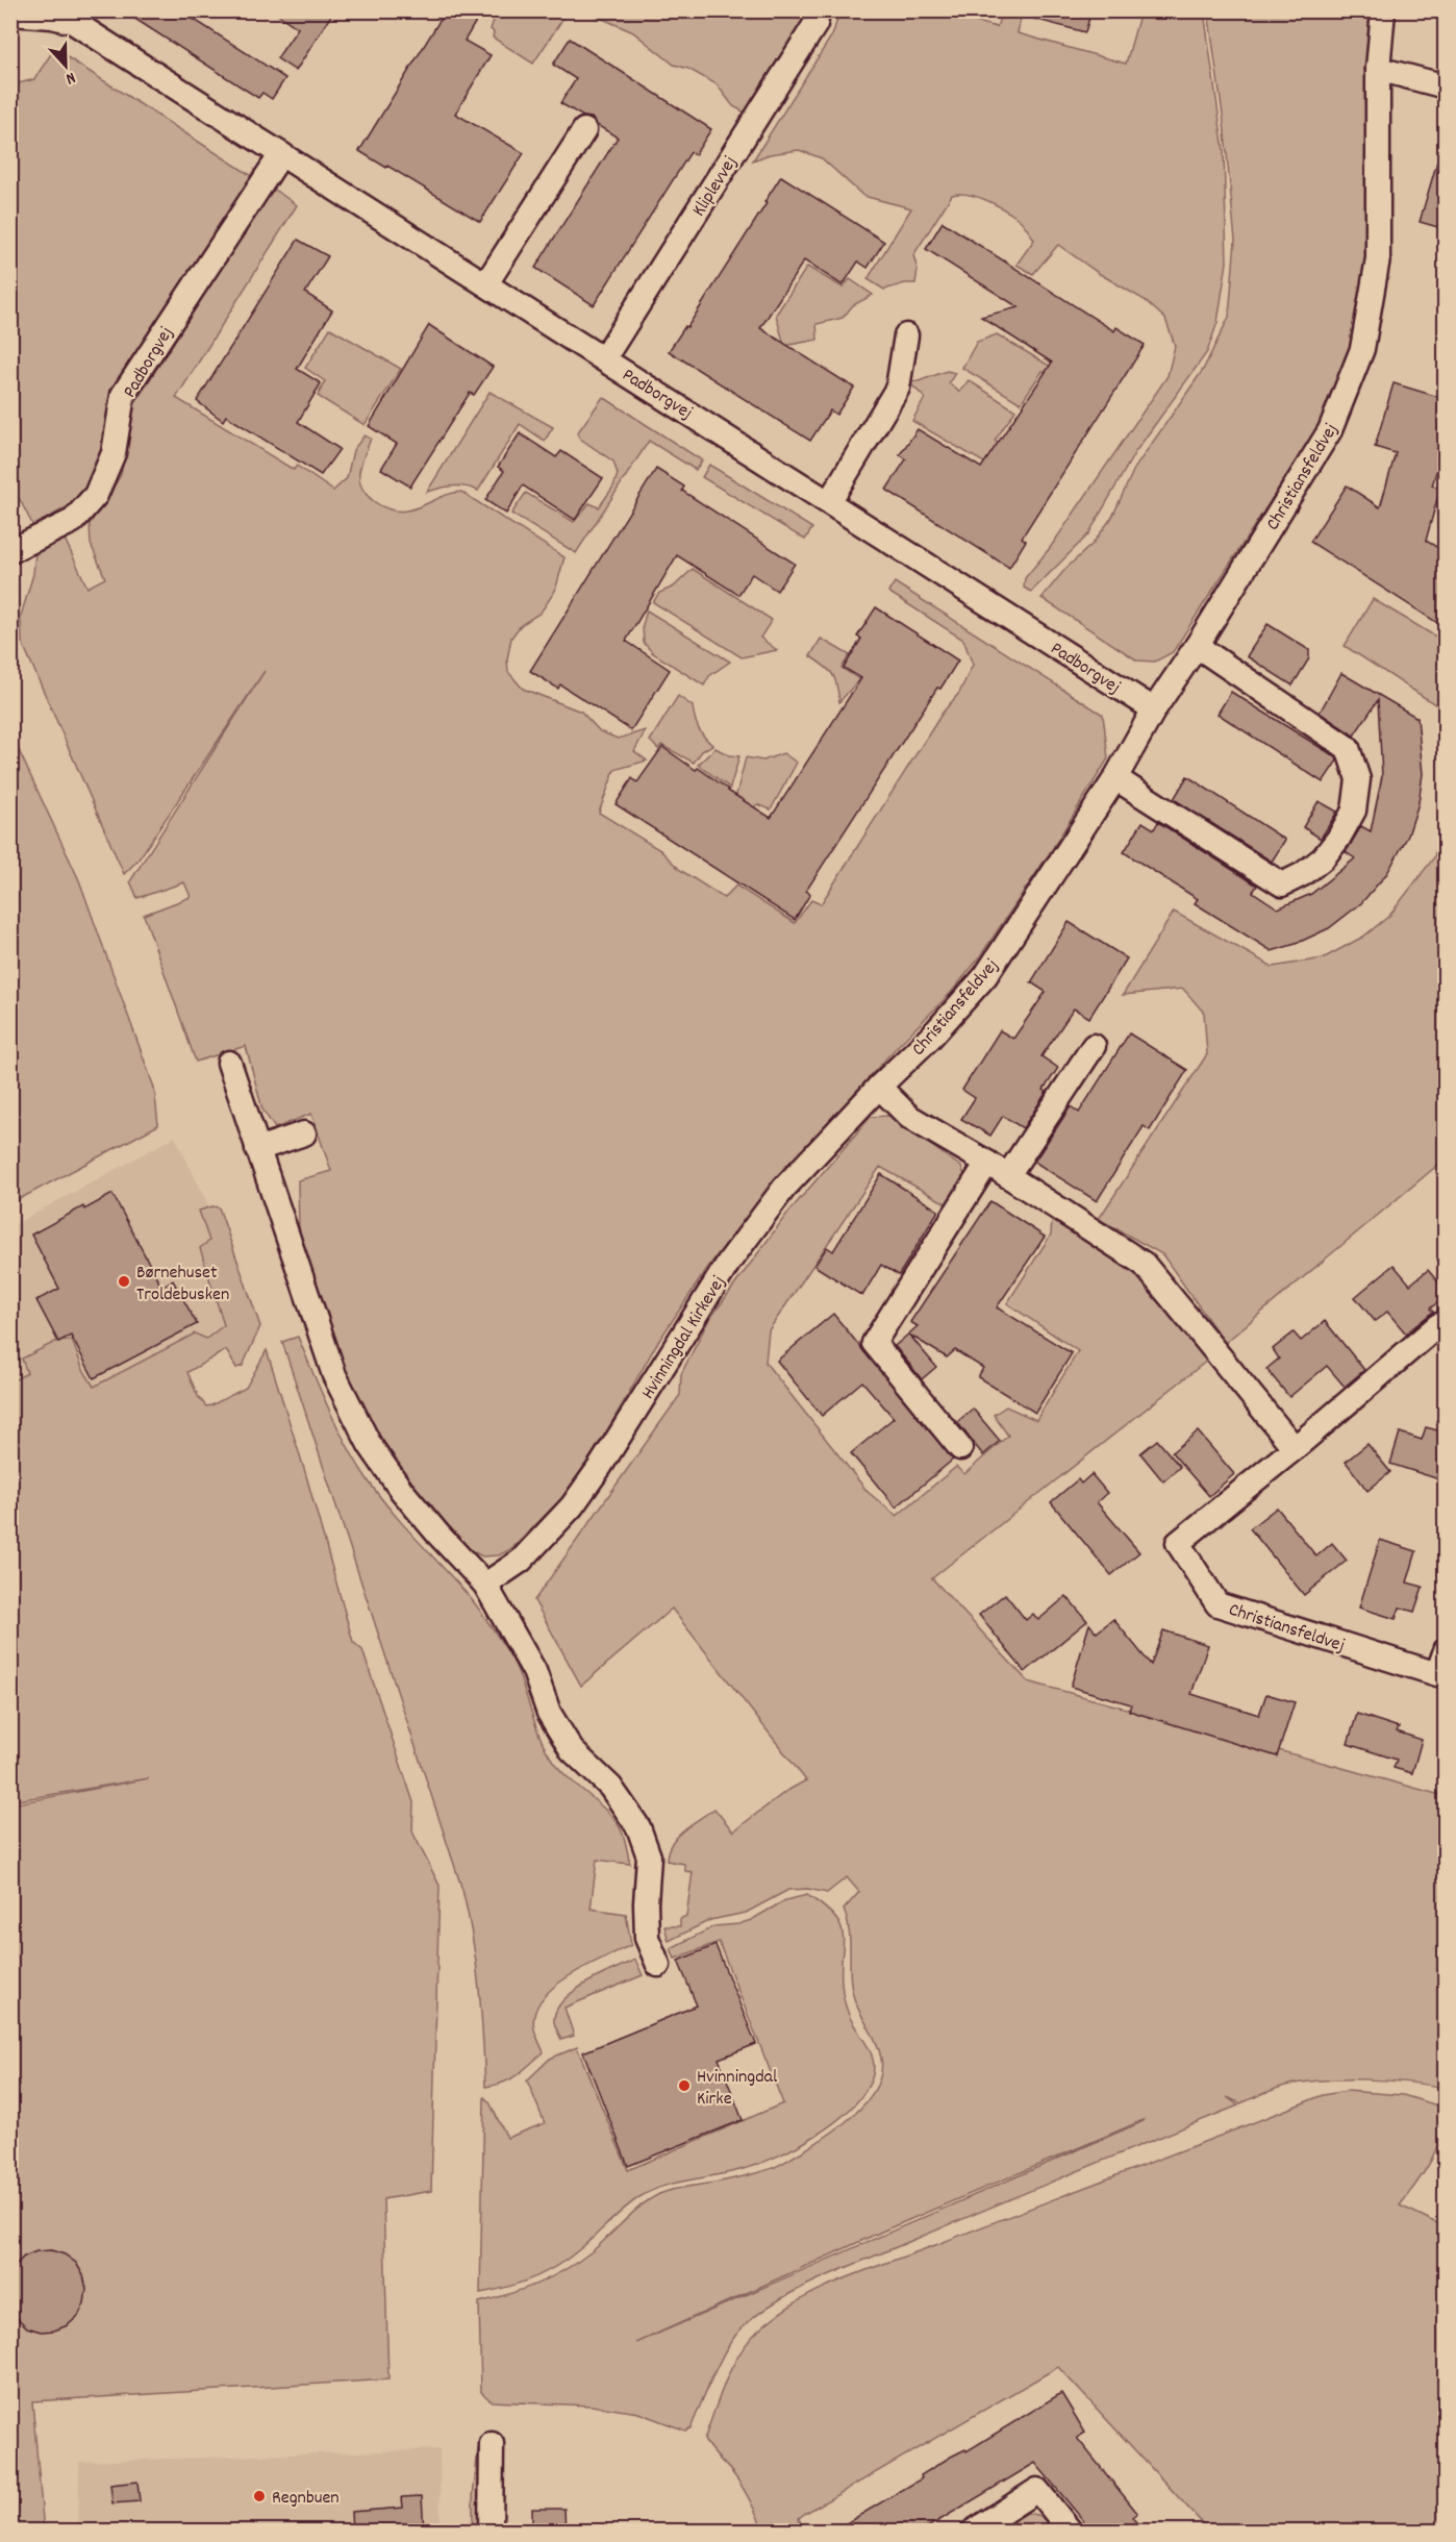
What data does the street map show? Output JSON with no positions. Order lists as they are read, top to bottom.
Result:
{
  "streets": {
    "street": [
      "Kliplevvej",
      "Padborgvej",
      "Christiansfeldvej",
      "Hvinningdal Kirkevej"
    ]
  },
  "crossings": [
    ["Kliplevvej", "Padborgvej"],
    ["Padborgvej", "Christiansfeldvej"],
    ["Christiansfeldvej", "Hvinningdal Kirkevej"]
  ],
  "places": ["Børnehuset Troldebusken", "Hvinningdal Kirke", "Regnbuen"],
  "north": "bottom"
}
